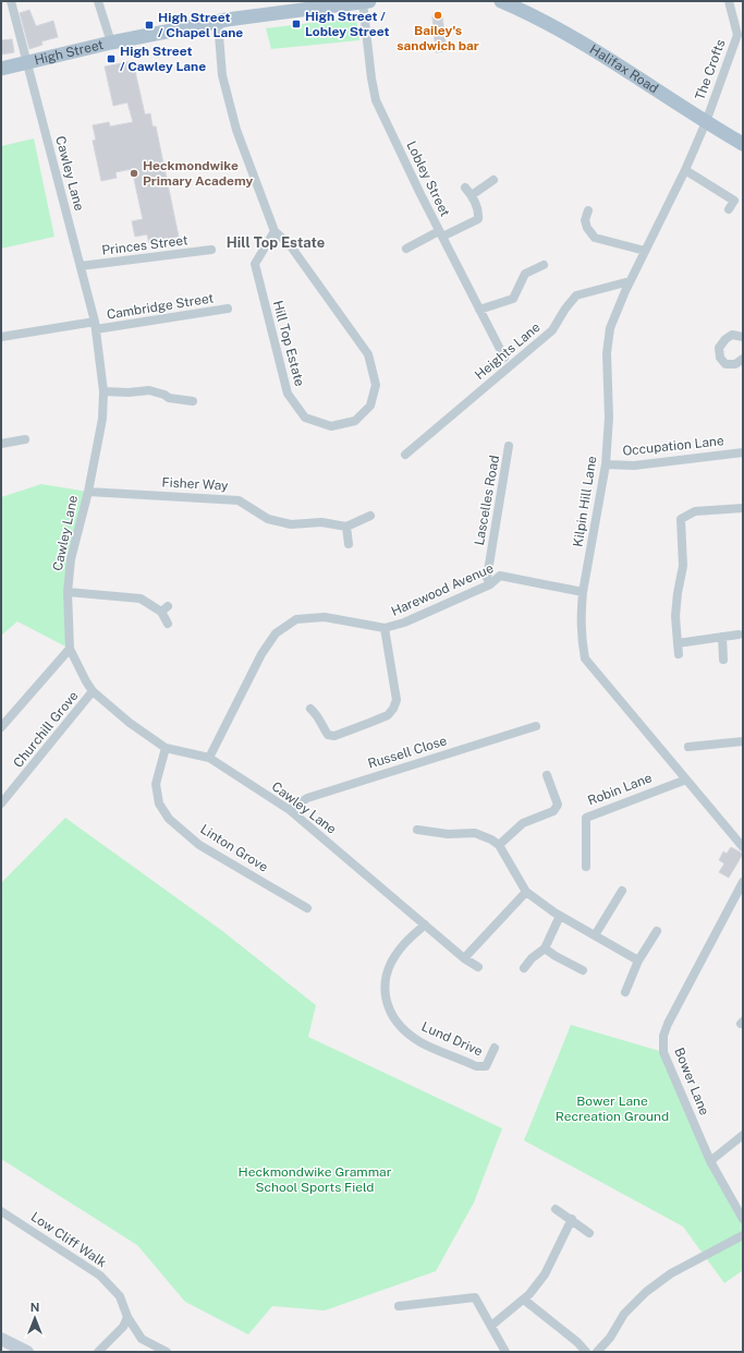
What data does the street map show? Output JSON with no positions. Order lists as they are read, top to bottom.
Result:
{
  "streets": {
    "main road": ["High Street", "Halifax Road"],
    "street": [
      "The Crofts",
      "Cawley Lane",
      "Lobley Street",
      "Princes Street",
      "Cambridge Street",
      "Hill Top Estate",
      "Heights Lane",
      "Occupation Lane",
      "Fisher Way",
      "Lascelles Road",
      "Kilpin Hill Lane",
      "Harewood Avenue",
      "Churchill Grove",
      "Russell Close",
      "Robin Lane",
      "Linton Grove",
      "Lund Drive",
      "Bower Lane",
      "Low Cliff Walk"
    ]
  },
  "crossings": [
    ["High Street", "Cawley Lane"],
    ["High Street", "Lobley Street"],
    ["High Street", "Hill Top Estate"],
    ["Halifax Road", "The Crofts"],
    ["Halifax Road", "Kilpin Hill Lane"],
    ["The Crofts", "Kilpin Hill Lane"],
    ["Cawley Lane", "Princes Street"],
    ["Cawley Lane", "Cambridge Street"],
    ["Cawley Lane", "Fisher Way"],
    ["Cawley Lane", "Harewood Avenue"],
    ["Cawley Lane", "Churchill Grove"],
    ["Cawley Lane", "Russell Close"],
    ["Cawley Lane", "Linton Grove"],
    ["Cawley Lane", "Lund Drive"],
    ["Heights Lane", "Kilpin Hill Lane"],
    ["Occupation Lane", "Kilpin Hill Lane"],
    ["Lascelles Road", "Harewood Avenue"],
    ["Kilpin Hill Lane", "Harewood Avenue"],
    ["Kilpin Hill Lane", "Robin Lane"]
  ],
  "districts": ["Hill Top Estate"],
  "parks": ["Bower Lane Recreation Ground", "Heckmondwike Grammar School Sports Field"],
  "places": {
    "other": ["Bailey's sandwich bar", "Heckmondwike Primary Academy"],
    "transit": ["High Street / Lobley Street", "High Street / Chapel Lane", "High Street / Cawley Lane"]
  },
  "north": "top"
}
